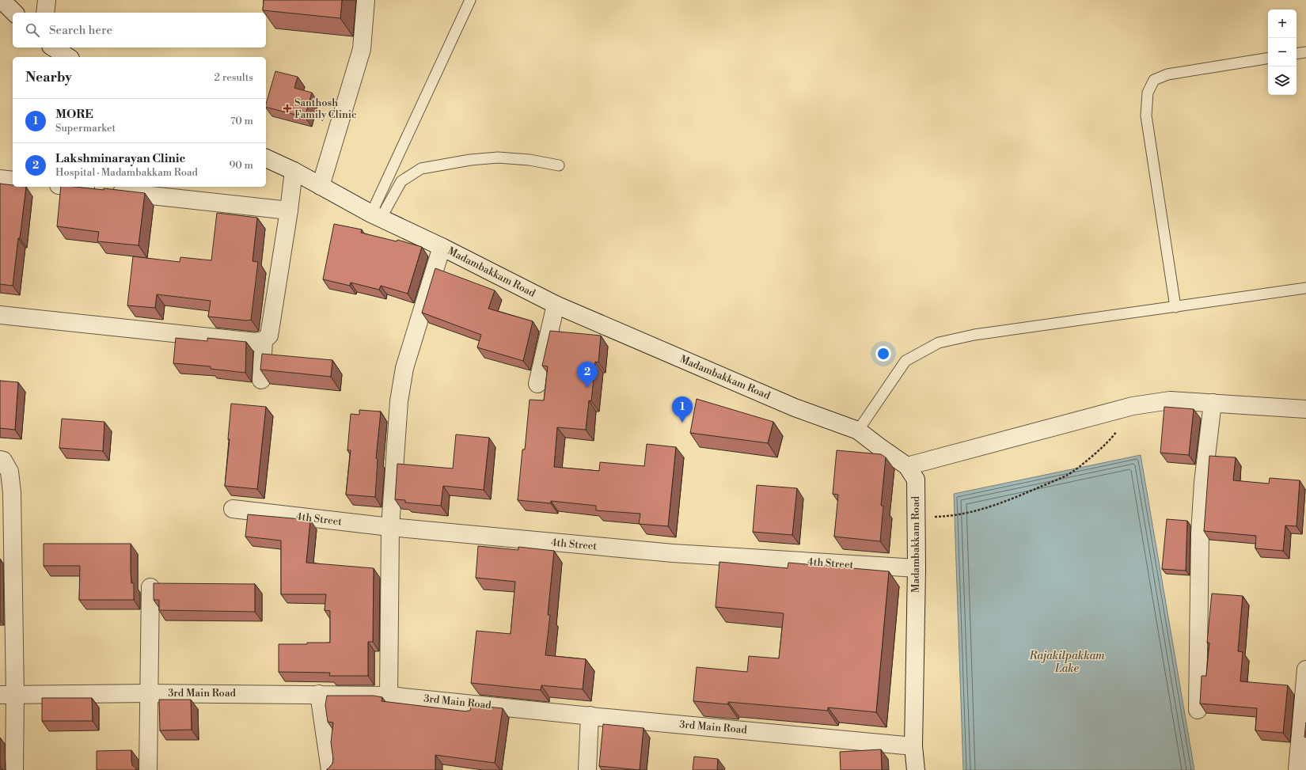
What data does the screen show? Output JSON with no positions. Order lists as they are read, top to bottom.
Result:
{
  "streets": {
    "street": ["Madambakkam Road", "4th Street", "3rd Main Road"]
  },
  "crossings": [
    ["Madambakkam Road", "4th Street"],
    ["Madambakkam Road", "3rd Main Road"]
  ],
  "water": ["Rajakilpakkam Lake"],
  "places": {
    "health": ["Santhosh Family Clinic"]
  },
  "page": {
    "map_buttons": ["+", "−"],
    "search": "Search here",
    "heading": ["Nearby", "2 results"],
    "list": [
      {
        "mark": "1",
        "name": "MORE",
        "note": "Supermarket",
        "value": "70 m"
      },
      {
        "mark": "2",
        "name": "Lakshminarayan Clinic",
        "note": "Hospital · Madambakkam Road",
        "value": "90 m"
      }
    ],
    "pins": ["2", "1"]
  }
}
